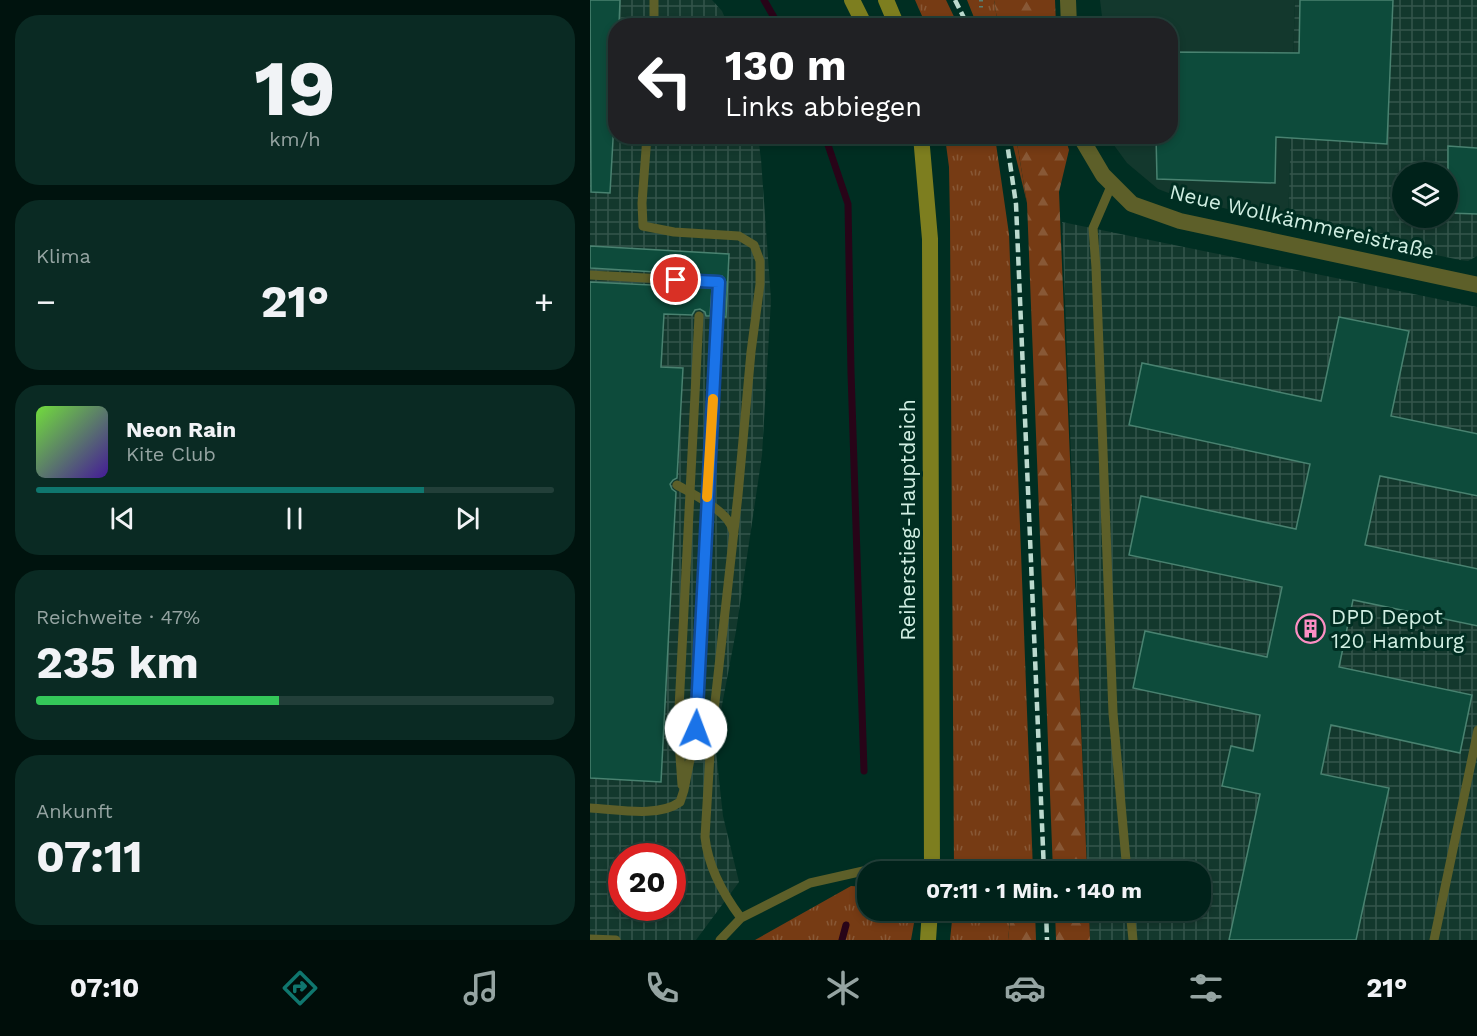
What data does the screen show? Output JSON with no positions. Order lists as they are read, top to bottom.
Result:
{
  "streets": {
    "main road": ["Reiherstieg-Hauptdeich"],
    "street": ["Neue Wollkämmereistraße"]
  },
  "places": {
    "building": ["DPD Depot 120 Hamburg"]
  },
  "page": {
    "tile": [
      ["19", "km/h"],
      "Klima",
      ["Reichweite · 47%", "235 km"],
      ["Ankunft", "07:11"]
    ],
    "turn": ["130 m", "Links abbiegen"],
    "heat": ["−", "21°", "+"],
    "song": ["Neon Rain", "Kite Club"],
    "limit": "20",
    "trip": "07:11 · 1 Min. · 140 m",
    "tabs": ["07:10", "21°"]
  }
}
